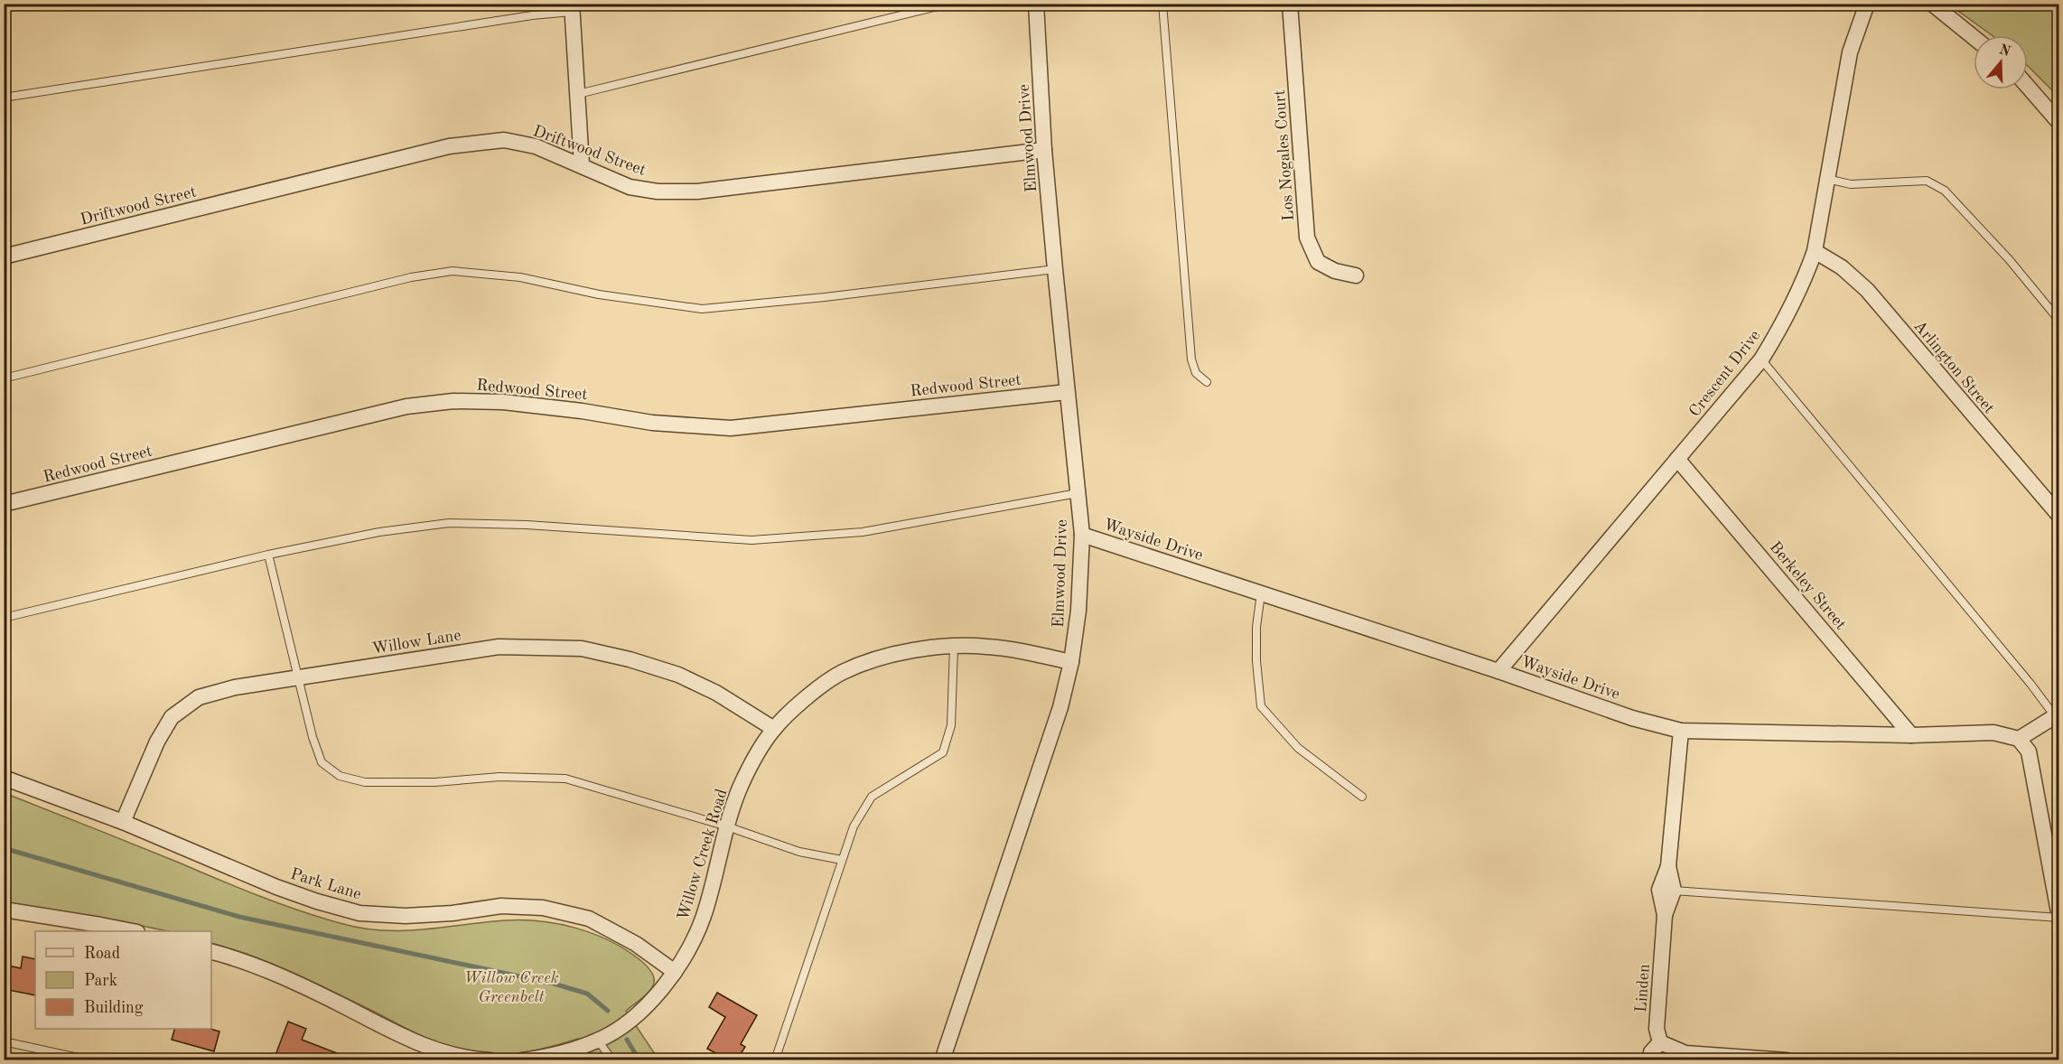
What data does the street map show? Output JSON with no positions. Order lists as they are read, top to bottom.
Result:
{
  "streets": {
    "street": [
      "Elmwood Drive",
      "Driftwood Street",
      "Los Nogales Court",
      "Arlington Street",
      "Crescent Drive",
      "Redwood Street",
      "Wayside Drive",
      "Berkeley Street",
      "Willow Lane",
      "Willow Creek Road",
      "Park Lane",
      "Linden"
    ]
  },
  "crossings": [
    ["Elmwood Drive", "Driftwood Street"],
    ["Elmwood Drive", "Redwood Street"],
    ["Elmwood Drive", "Wayside Drive"],
    ["Elmwood Drive", "Willow Creek Road"],
    ["Arlington Street", "Crescent Drive"],
    ["Crescent Drive", "Wayside Drive"],
    ["Crescent Drive", "Berkeley Street"],
    ["Wayside Drive", "Berkeley Street"],
    ["Wayside Drive", "Linden"],
    ["Willow Lane", "Willow Creek Road"],
    ["Willow Lane", "Park Lane"],
    ["Willow Creek Road", "Park Lane"]
  ],
  "parks": ["Willow Creek Greenbelt"],
  "legend": ["Road", "Park", "Building"],
  "north": "top"
}
